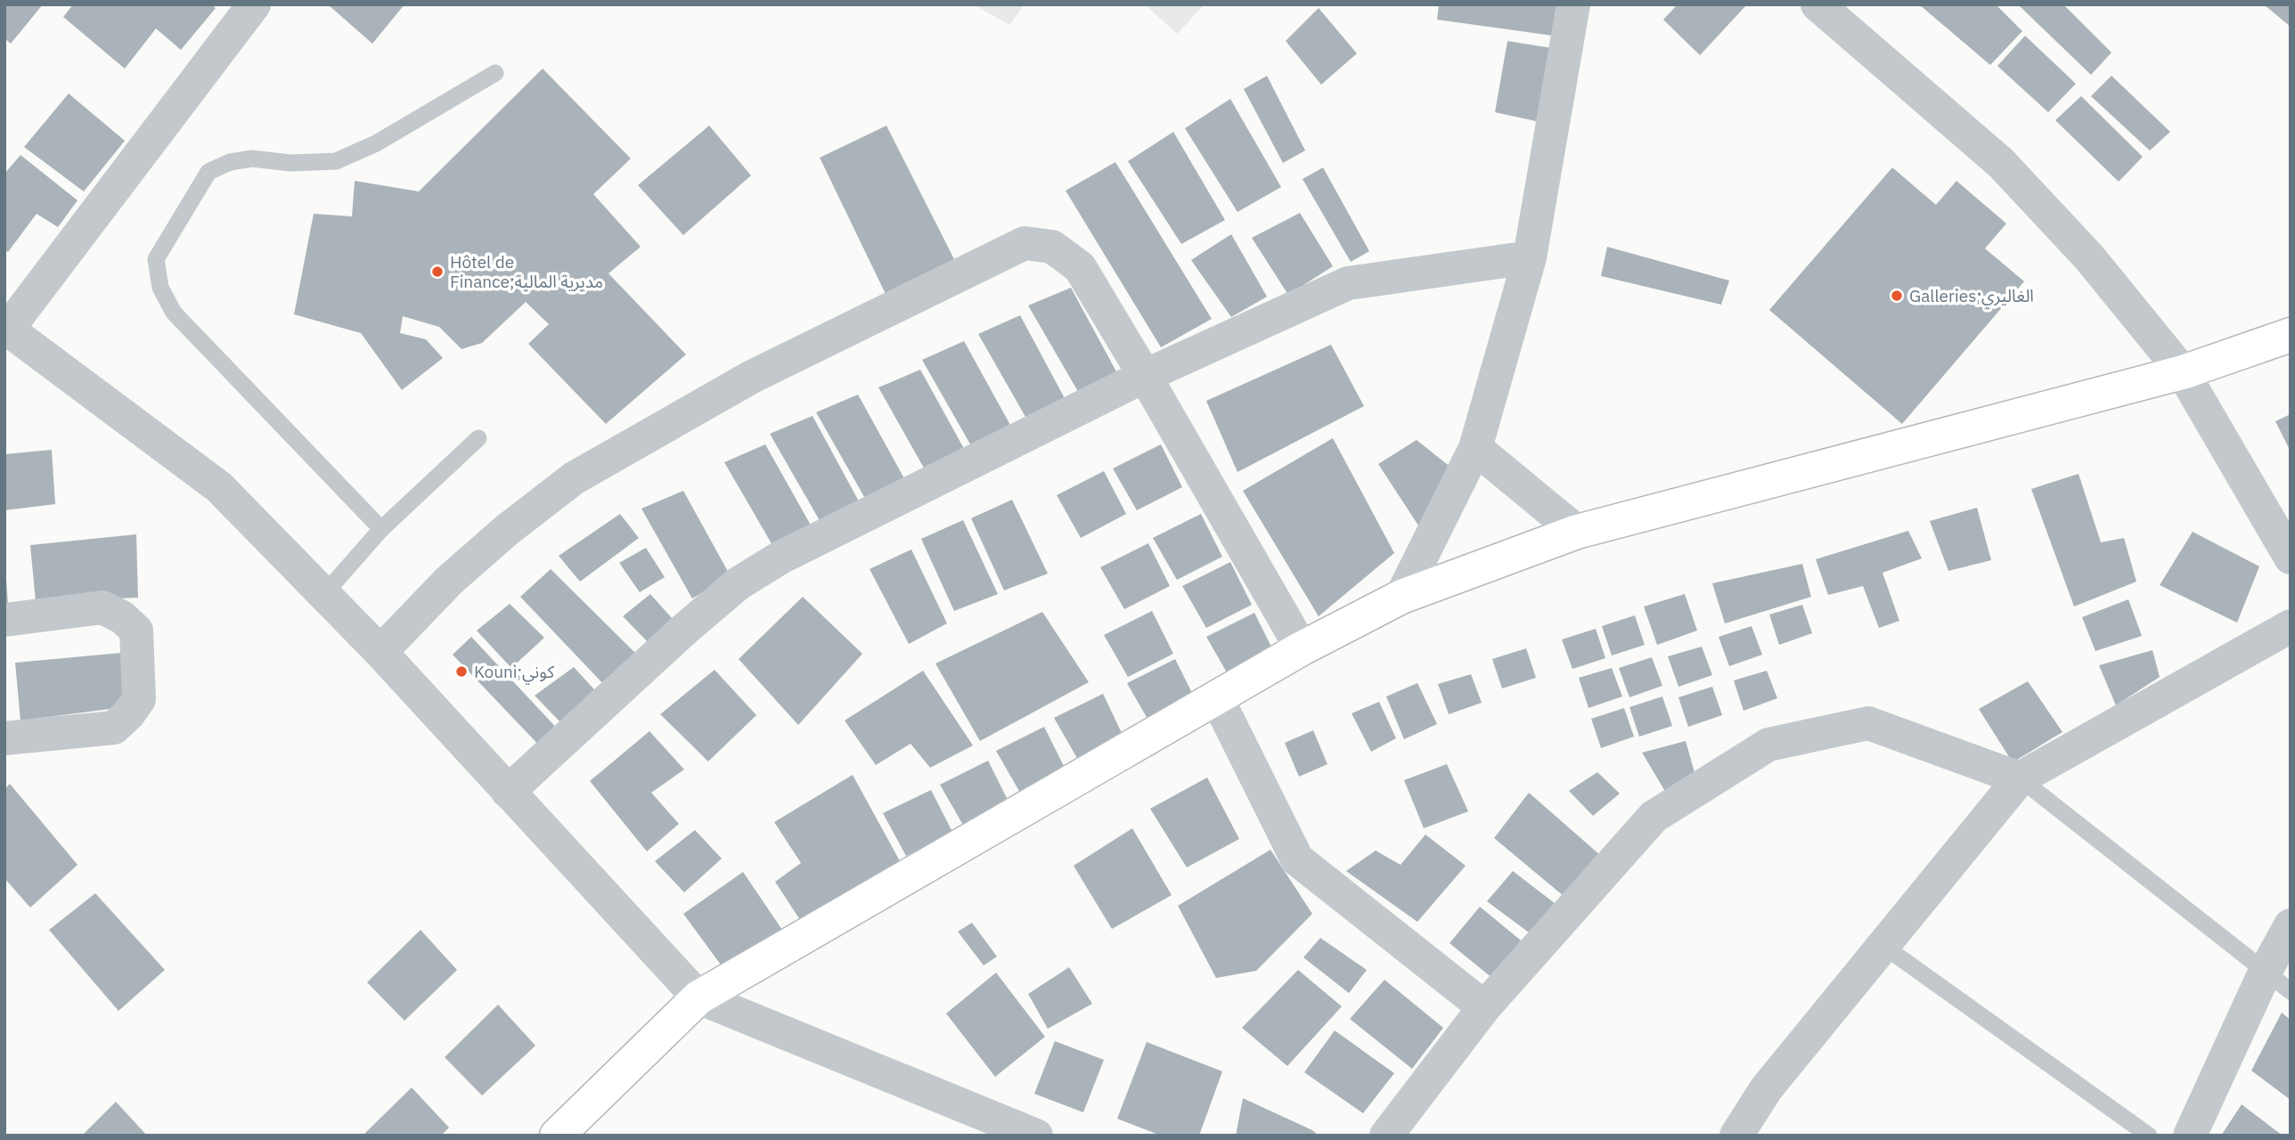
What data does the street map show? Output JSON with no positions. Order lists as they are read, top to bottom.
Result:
{
  "places": ["Hôtel de Finance;مديرية المالية", "Galleries;الغاليري", "Kouni;كوني"]
}
